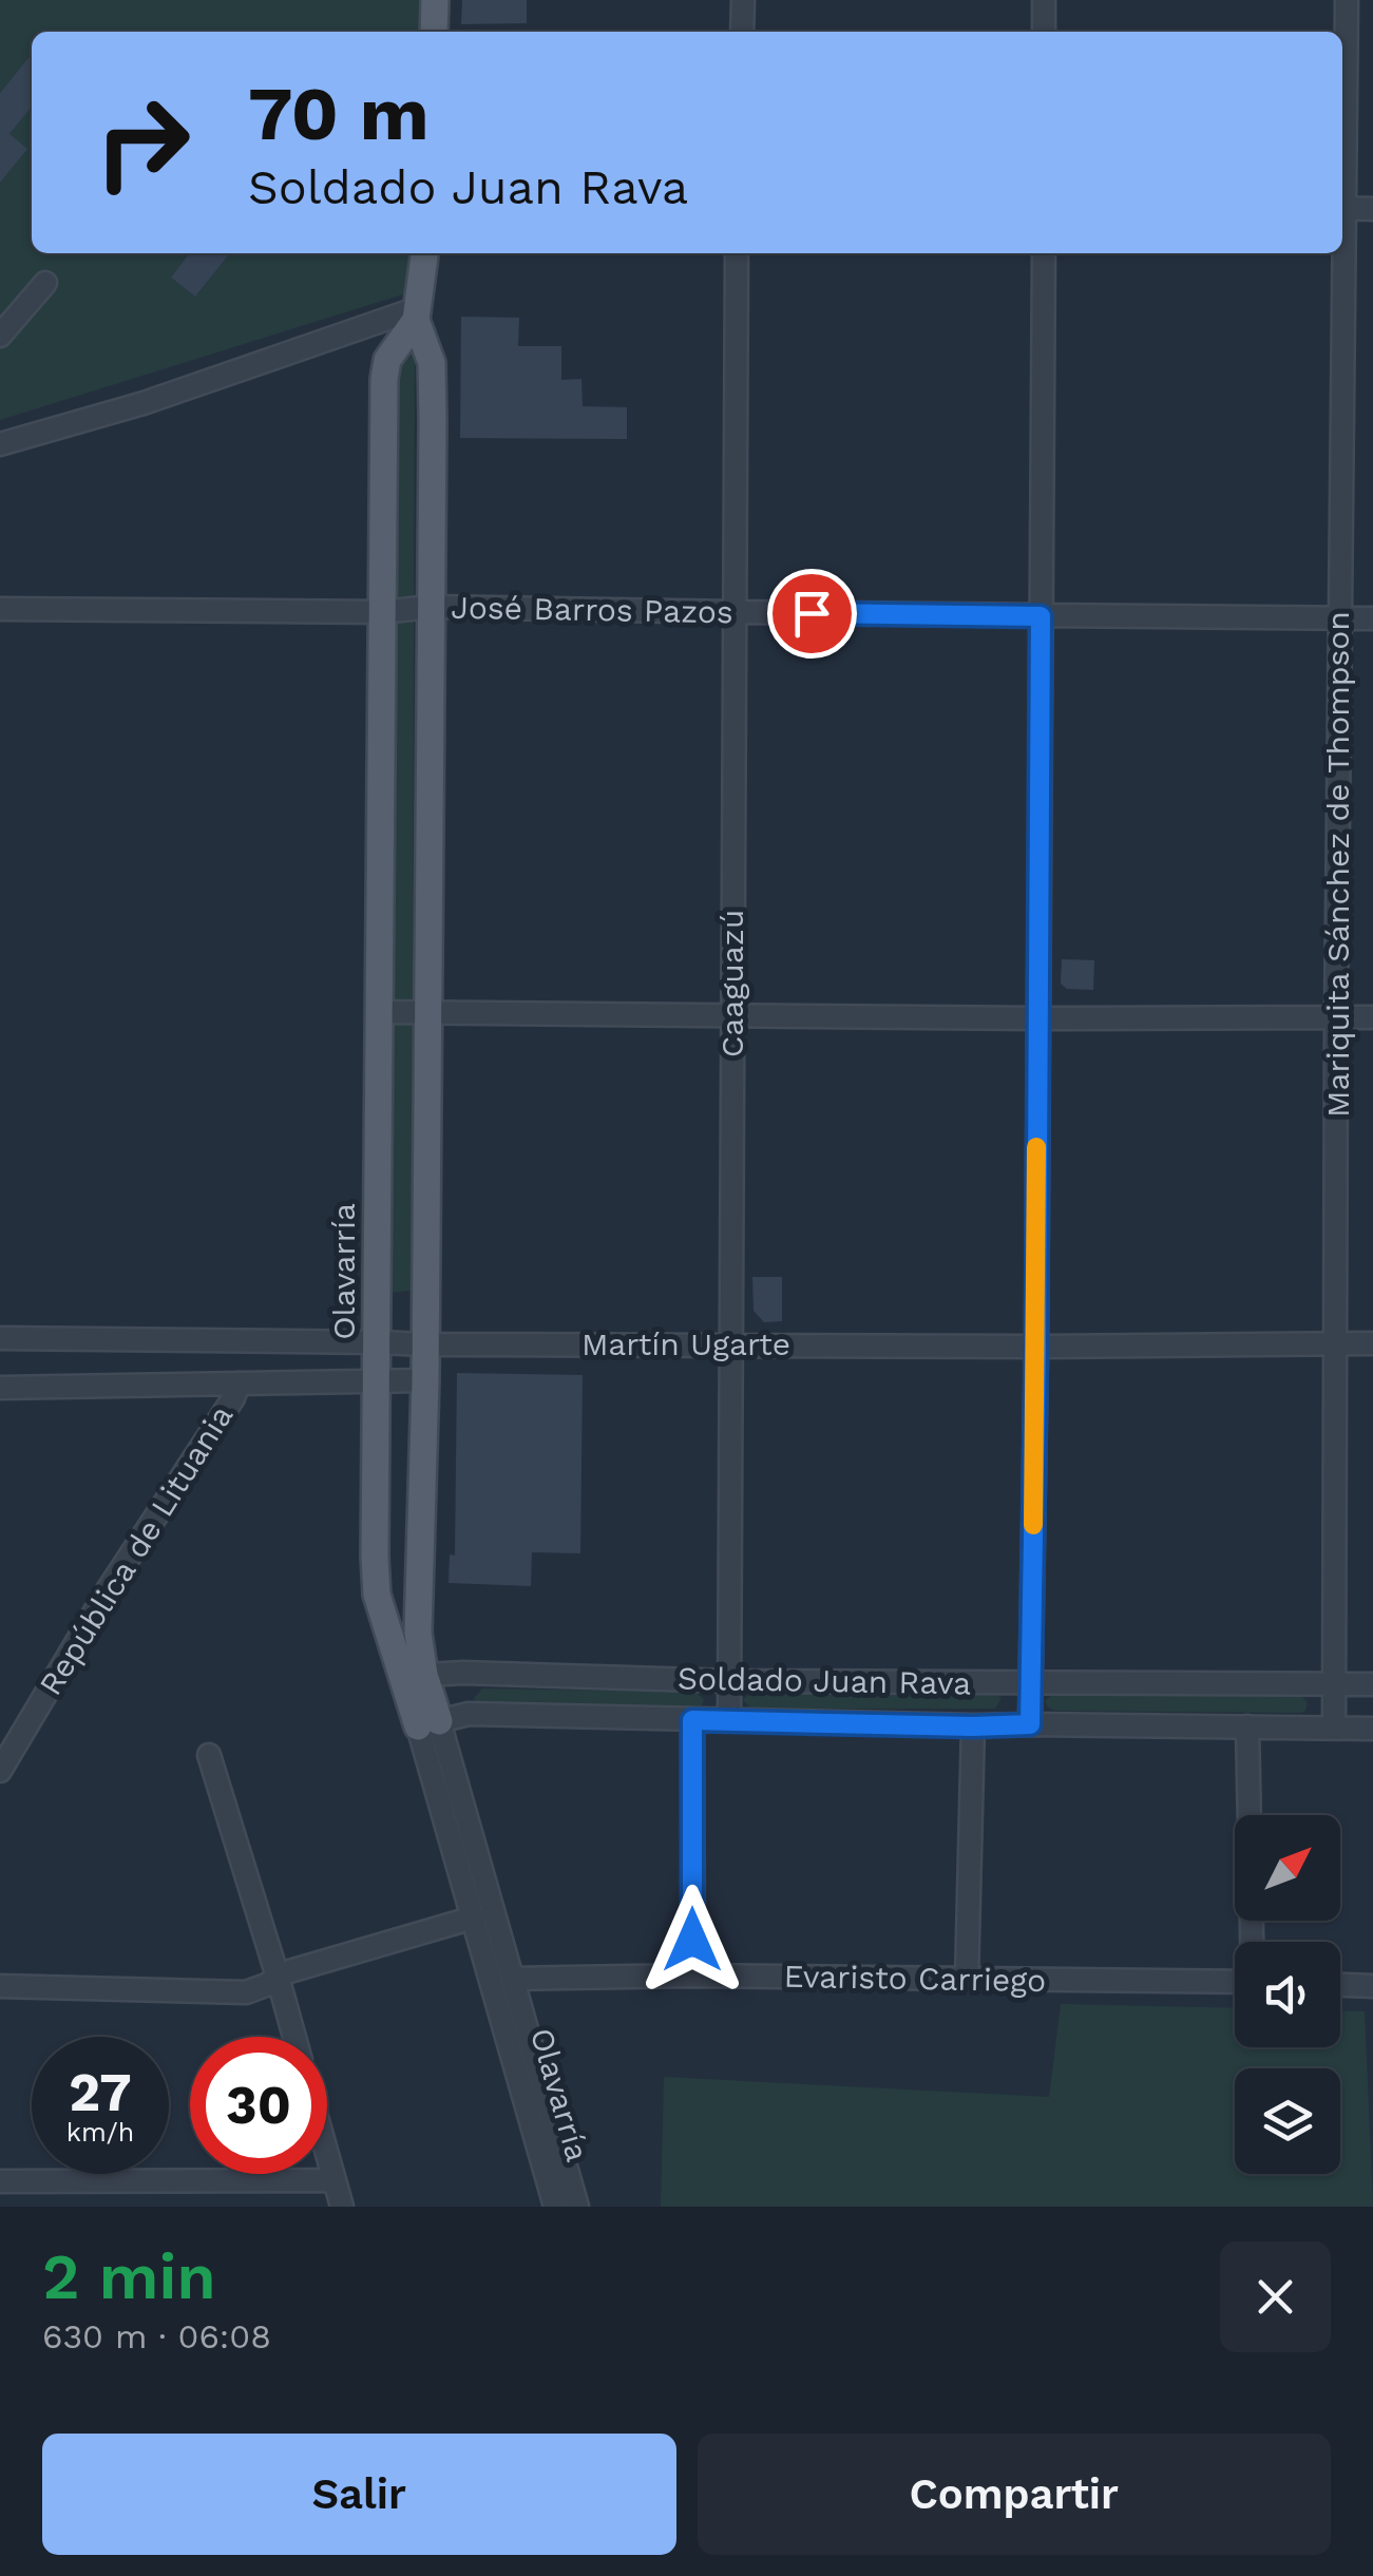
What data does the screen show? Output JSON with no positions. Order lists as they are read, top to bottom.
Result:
{
  "streets": {
    "main road": ["Olavarría"],
    "street": [
      "José Barros Pazos",
      "Mariquita Sánchez de Thompson",
      "Caaguazú",
      "Martín Ugarte",
      "República de Lituania",
      "Soldado Juan Rava",
      "Evaristo Carriego"
    ]
  },
  "crossings": [
    ["José Barros Pazos", "Mariquita Sánchez de Thompson"],
    ["José Barros Pazos", "Caaguazú"],
    ["José Barros Pazos", "Olavarría"],
    ["Mariquita Sánchez de Thompson", "Martín Ugarte"],
    ["Mariquita Sánchez de Thompson", "Soldado Juan Rava"],
    ["Caaguazú", "Martín Ugarte"],
    ["Caaguazú", "Soldado Juan Rava"],
    ["Olavarría", "Martín Ugarte"],
    ["Olavarría", "Soldado Juan Rava"],
    ["Olavarría", "Evaristo Carriego"]
  ],
  "north": "top right",
  "page": {
    "turn": ["70 m", "Soldado Juan Rava"],
    "speed": "27 km/h",
    "limit": "30",
    "heading": ["2 min", "630 m · 06:08"],
    "buttons": ["Salir", "Compartir"]
  }
}
